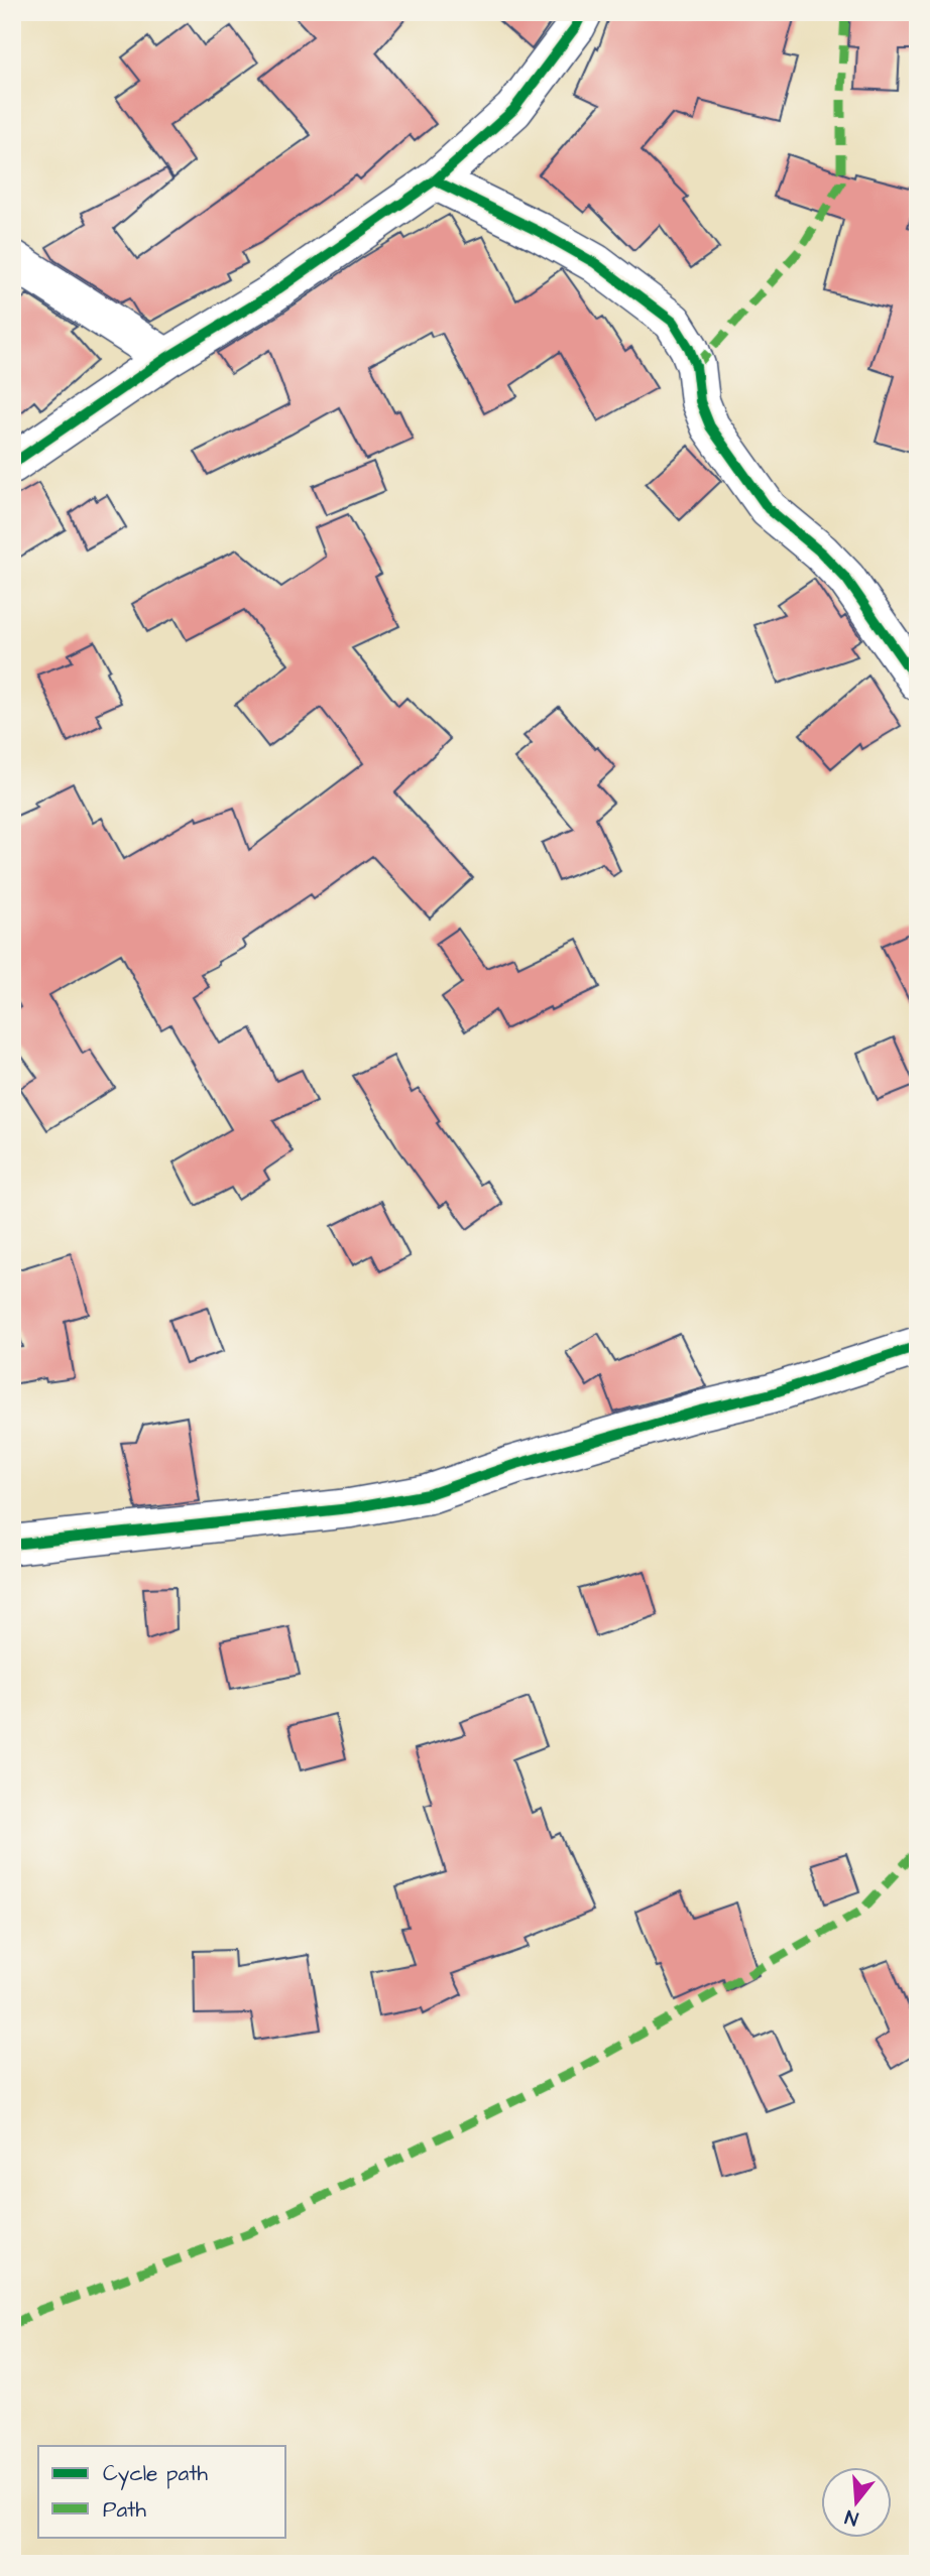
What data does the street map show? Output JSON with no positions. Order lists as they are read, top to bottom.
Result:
{
  "legend": ["Cycle path", "Path"],
  "north": "bottom"
}
